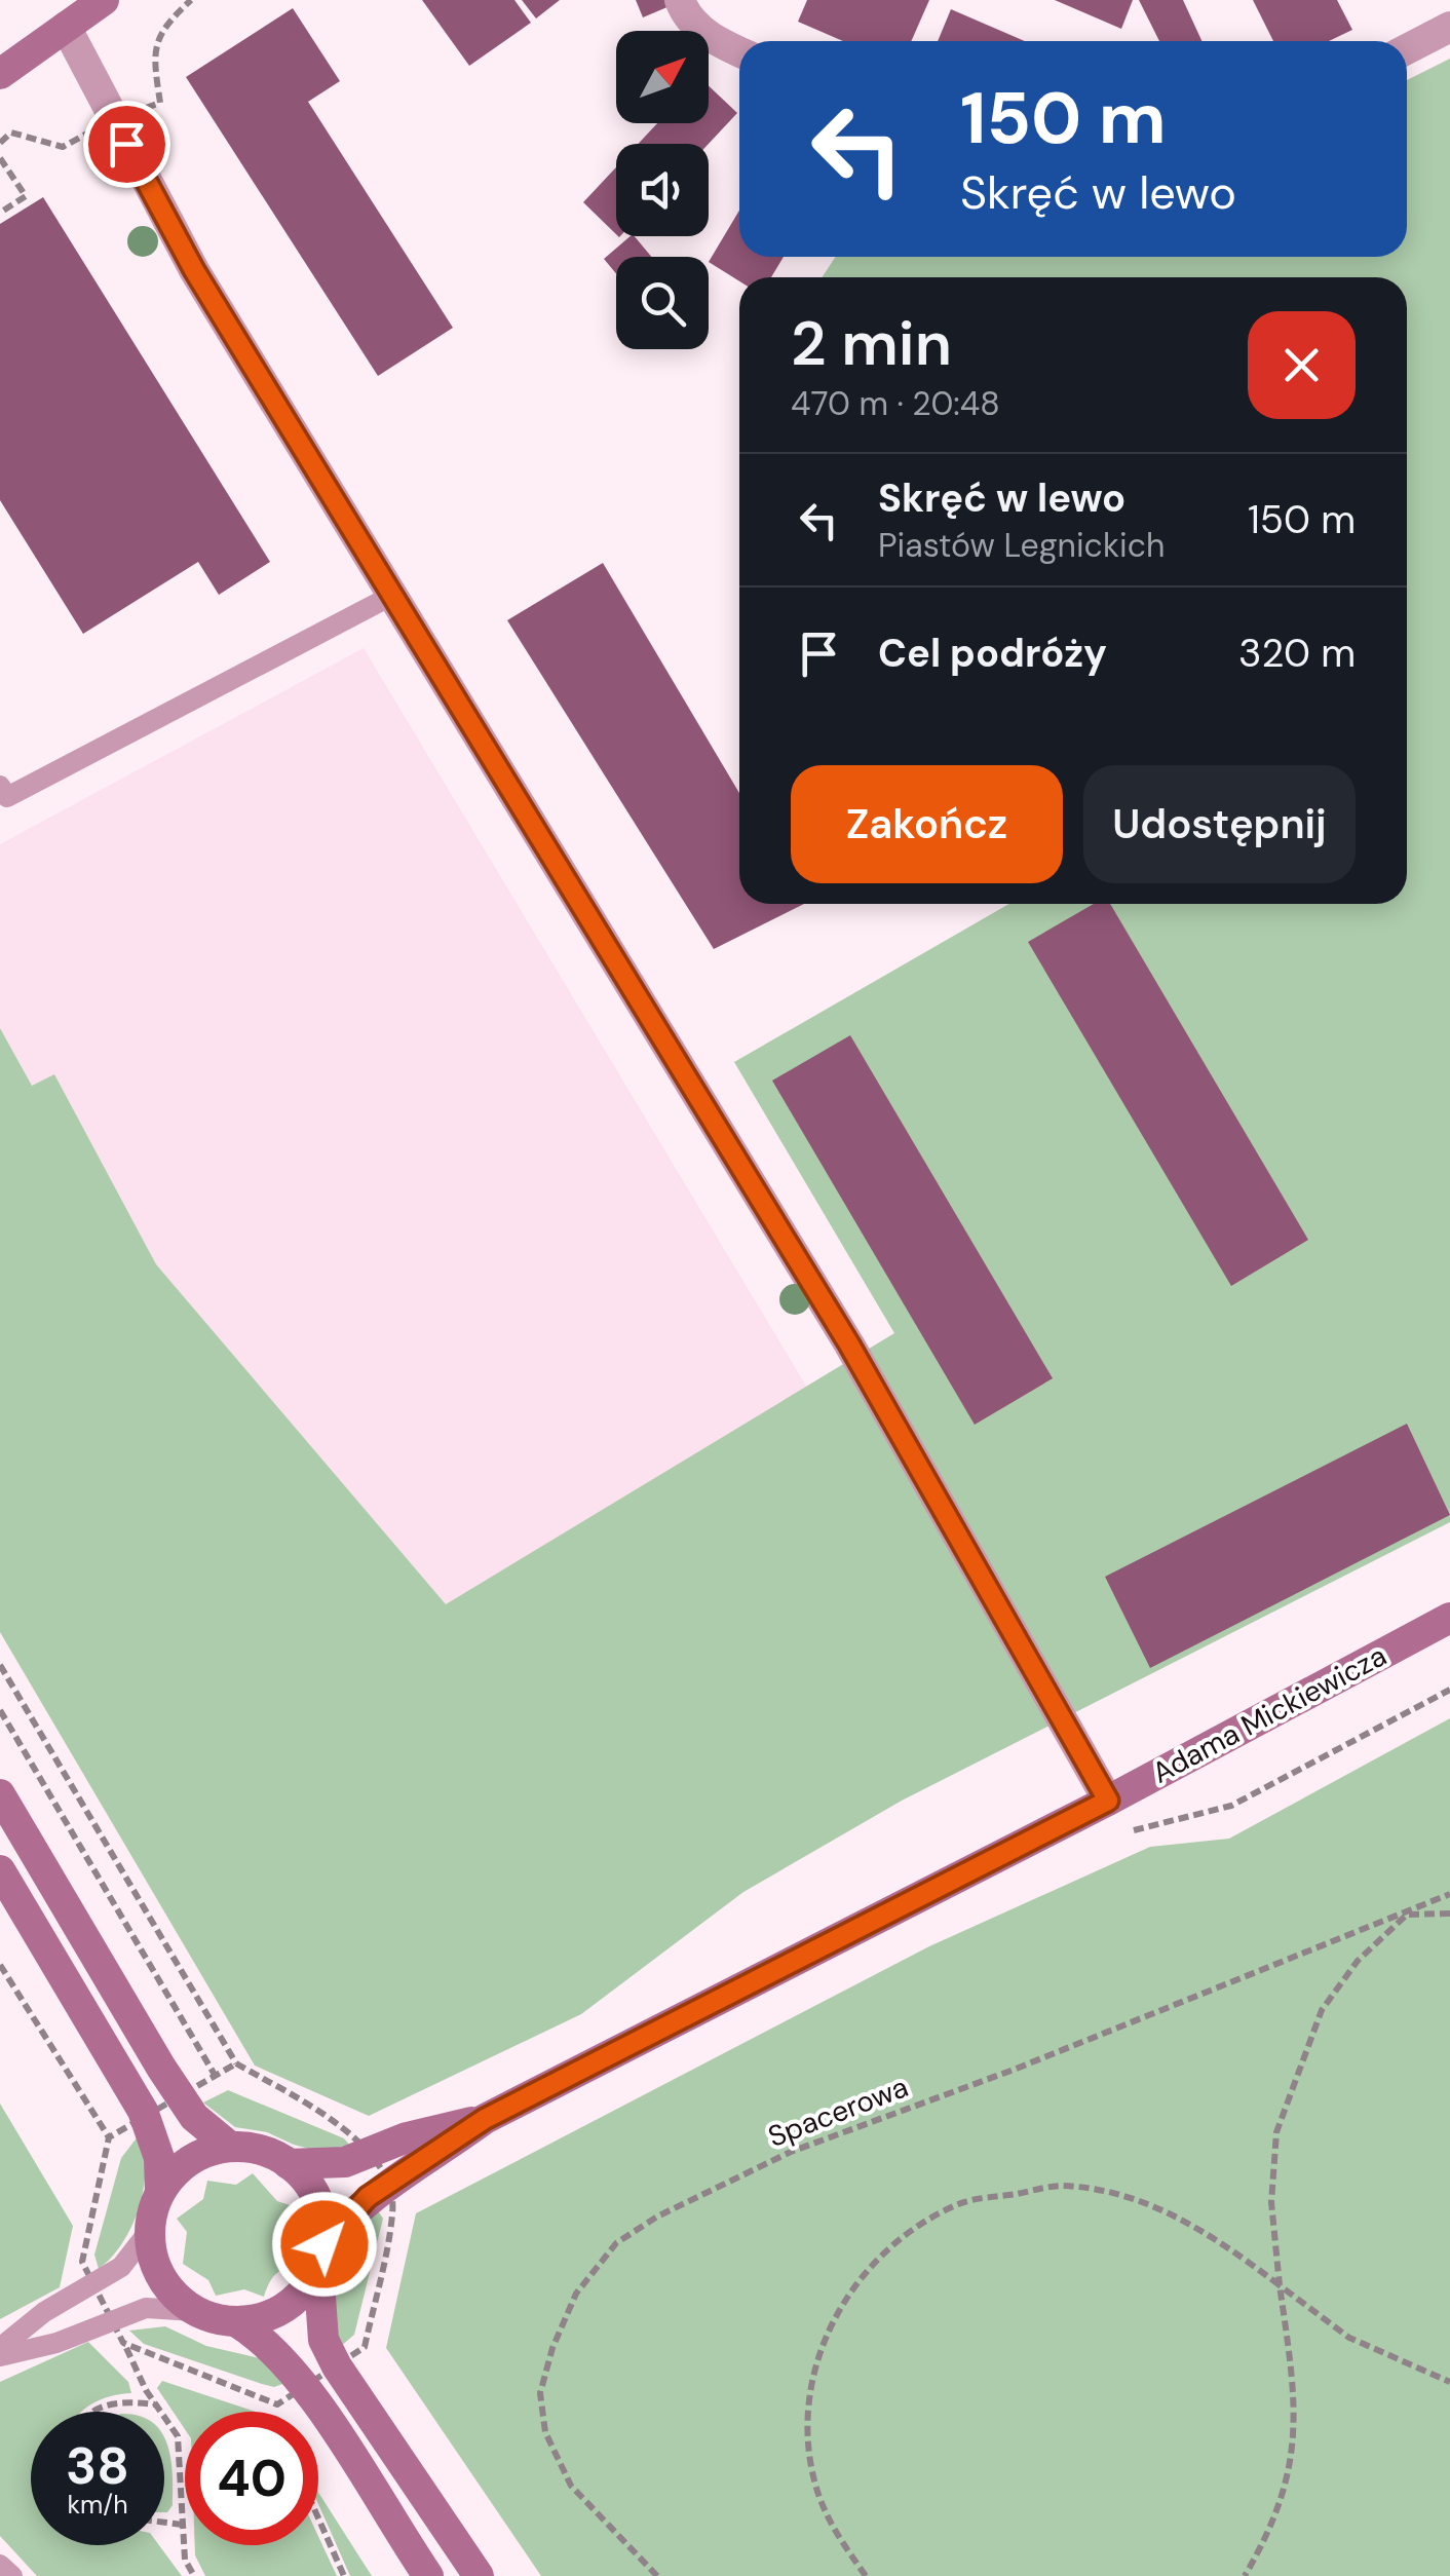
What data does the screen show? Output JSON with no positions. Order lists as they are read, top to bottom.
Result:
{
  "streets": {
    "street": ["Adama Mickiewicza"],
    "path": ["Spacerowa"]
  },
  "north": "top right",
  "page": {
    "turn": ["150 m", "Skręć w lewo"],
    "heading": ["2 min", "470 m · 20:48"],
    "list": [
      {
        "name": "Skręć w lewo",
        "note": "Piastów Legnickich",
        "value": "150 m"
      },
      {
        "name": "Cel podróży",
        "value": "320 m"
      }
    ],
    "buttons": ["Zakończ", "Udostępnij"],
    "speed": "38 km/h",
    "limit": "40"
  }
}
